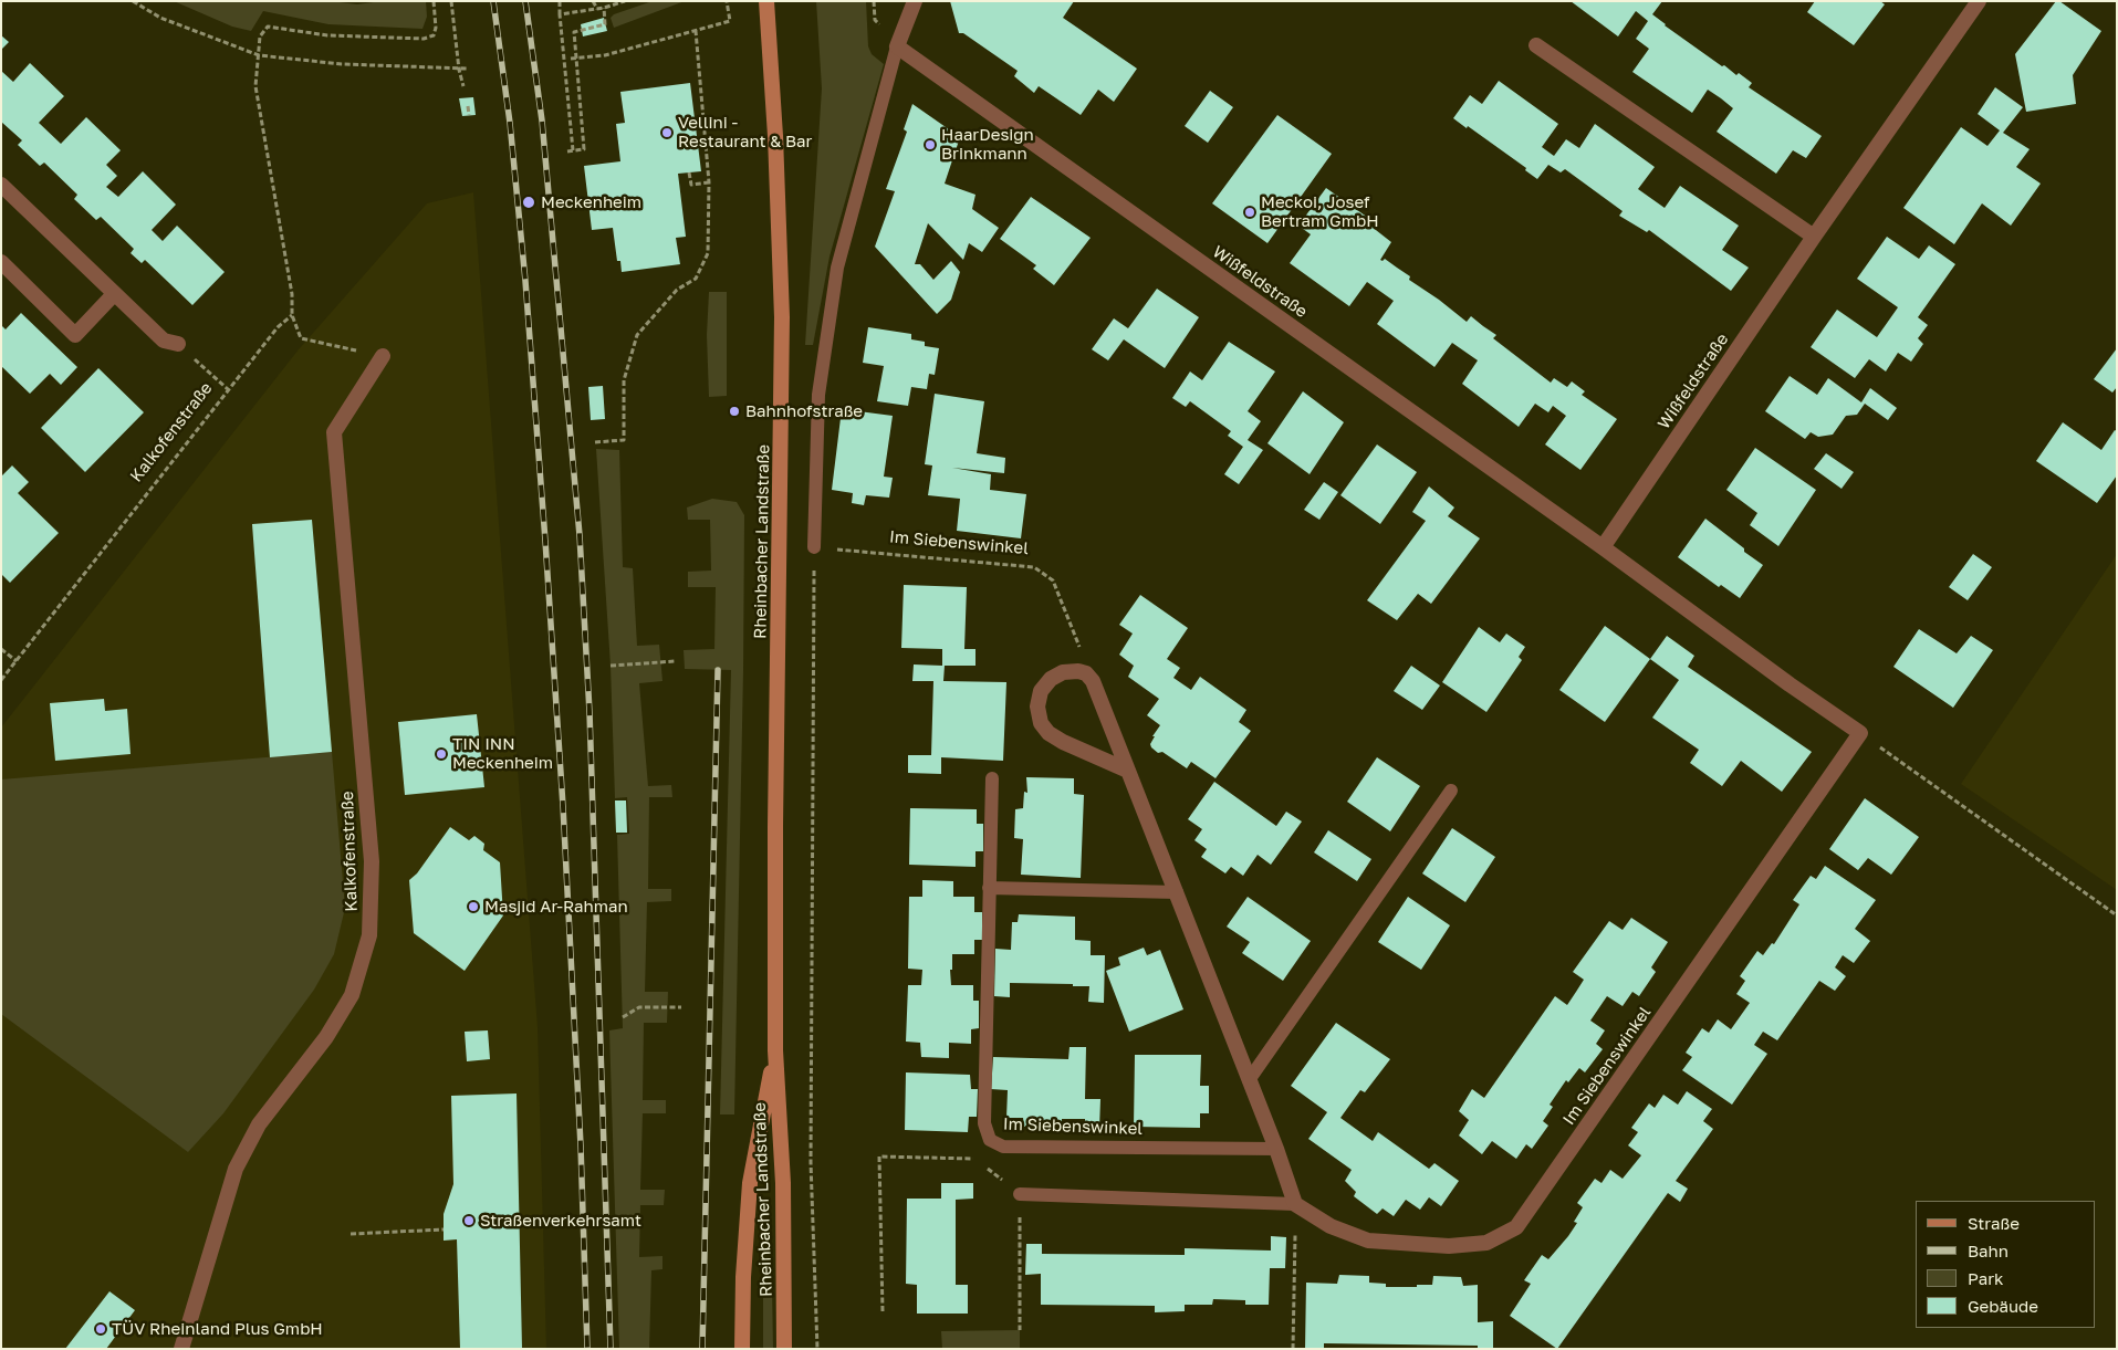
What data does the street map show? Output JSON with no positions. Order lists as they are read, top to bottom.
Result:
{
  "streets": {
    "main road": ["Rheinbacher Landstraße"],
    "street": ["Wißfeldstraße", "Kalkofenstraße", "Im Siebenswinkel"]
  },
  "crossings": [
    ["Wißfeldstraße", "Im Siebenswinkel"]
  ],
  "places": [
    "Vellini - Restaurant & Bar",
    "HaarDesign Brinkmann",
    "Meckenheim",
    "Meckoi, Josef Bertram GmbH",
    "Bahnhofstraße",
    "TIN INN Meckenheim",
    "Masjid Ar-Rahman",
    "Straßenverkehrsamt",
    "TÜV Rheinland Plus GmbH"
  ],
  "legend": [
    "Straße",
    "Bahn",
    "Park",
    "Gebäude"
  ]
}
